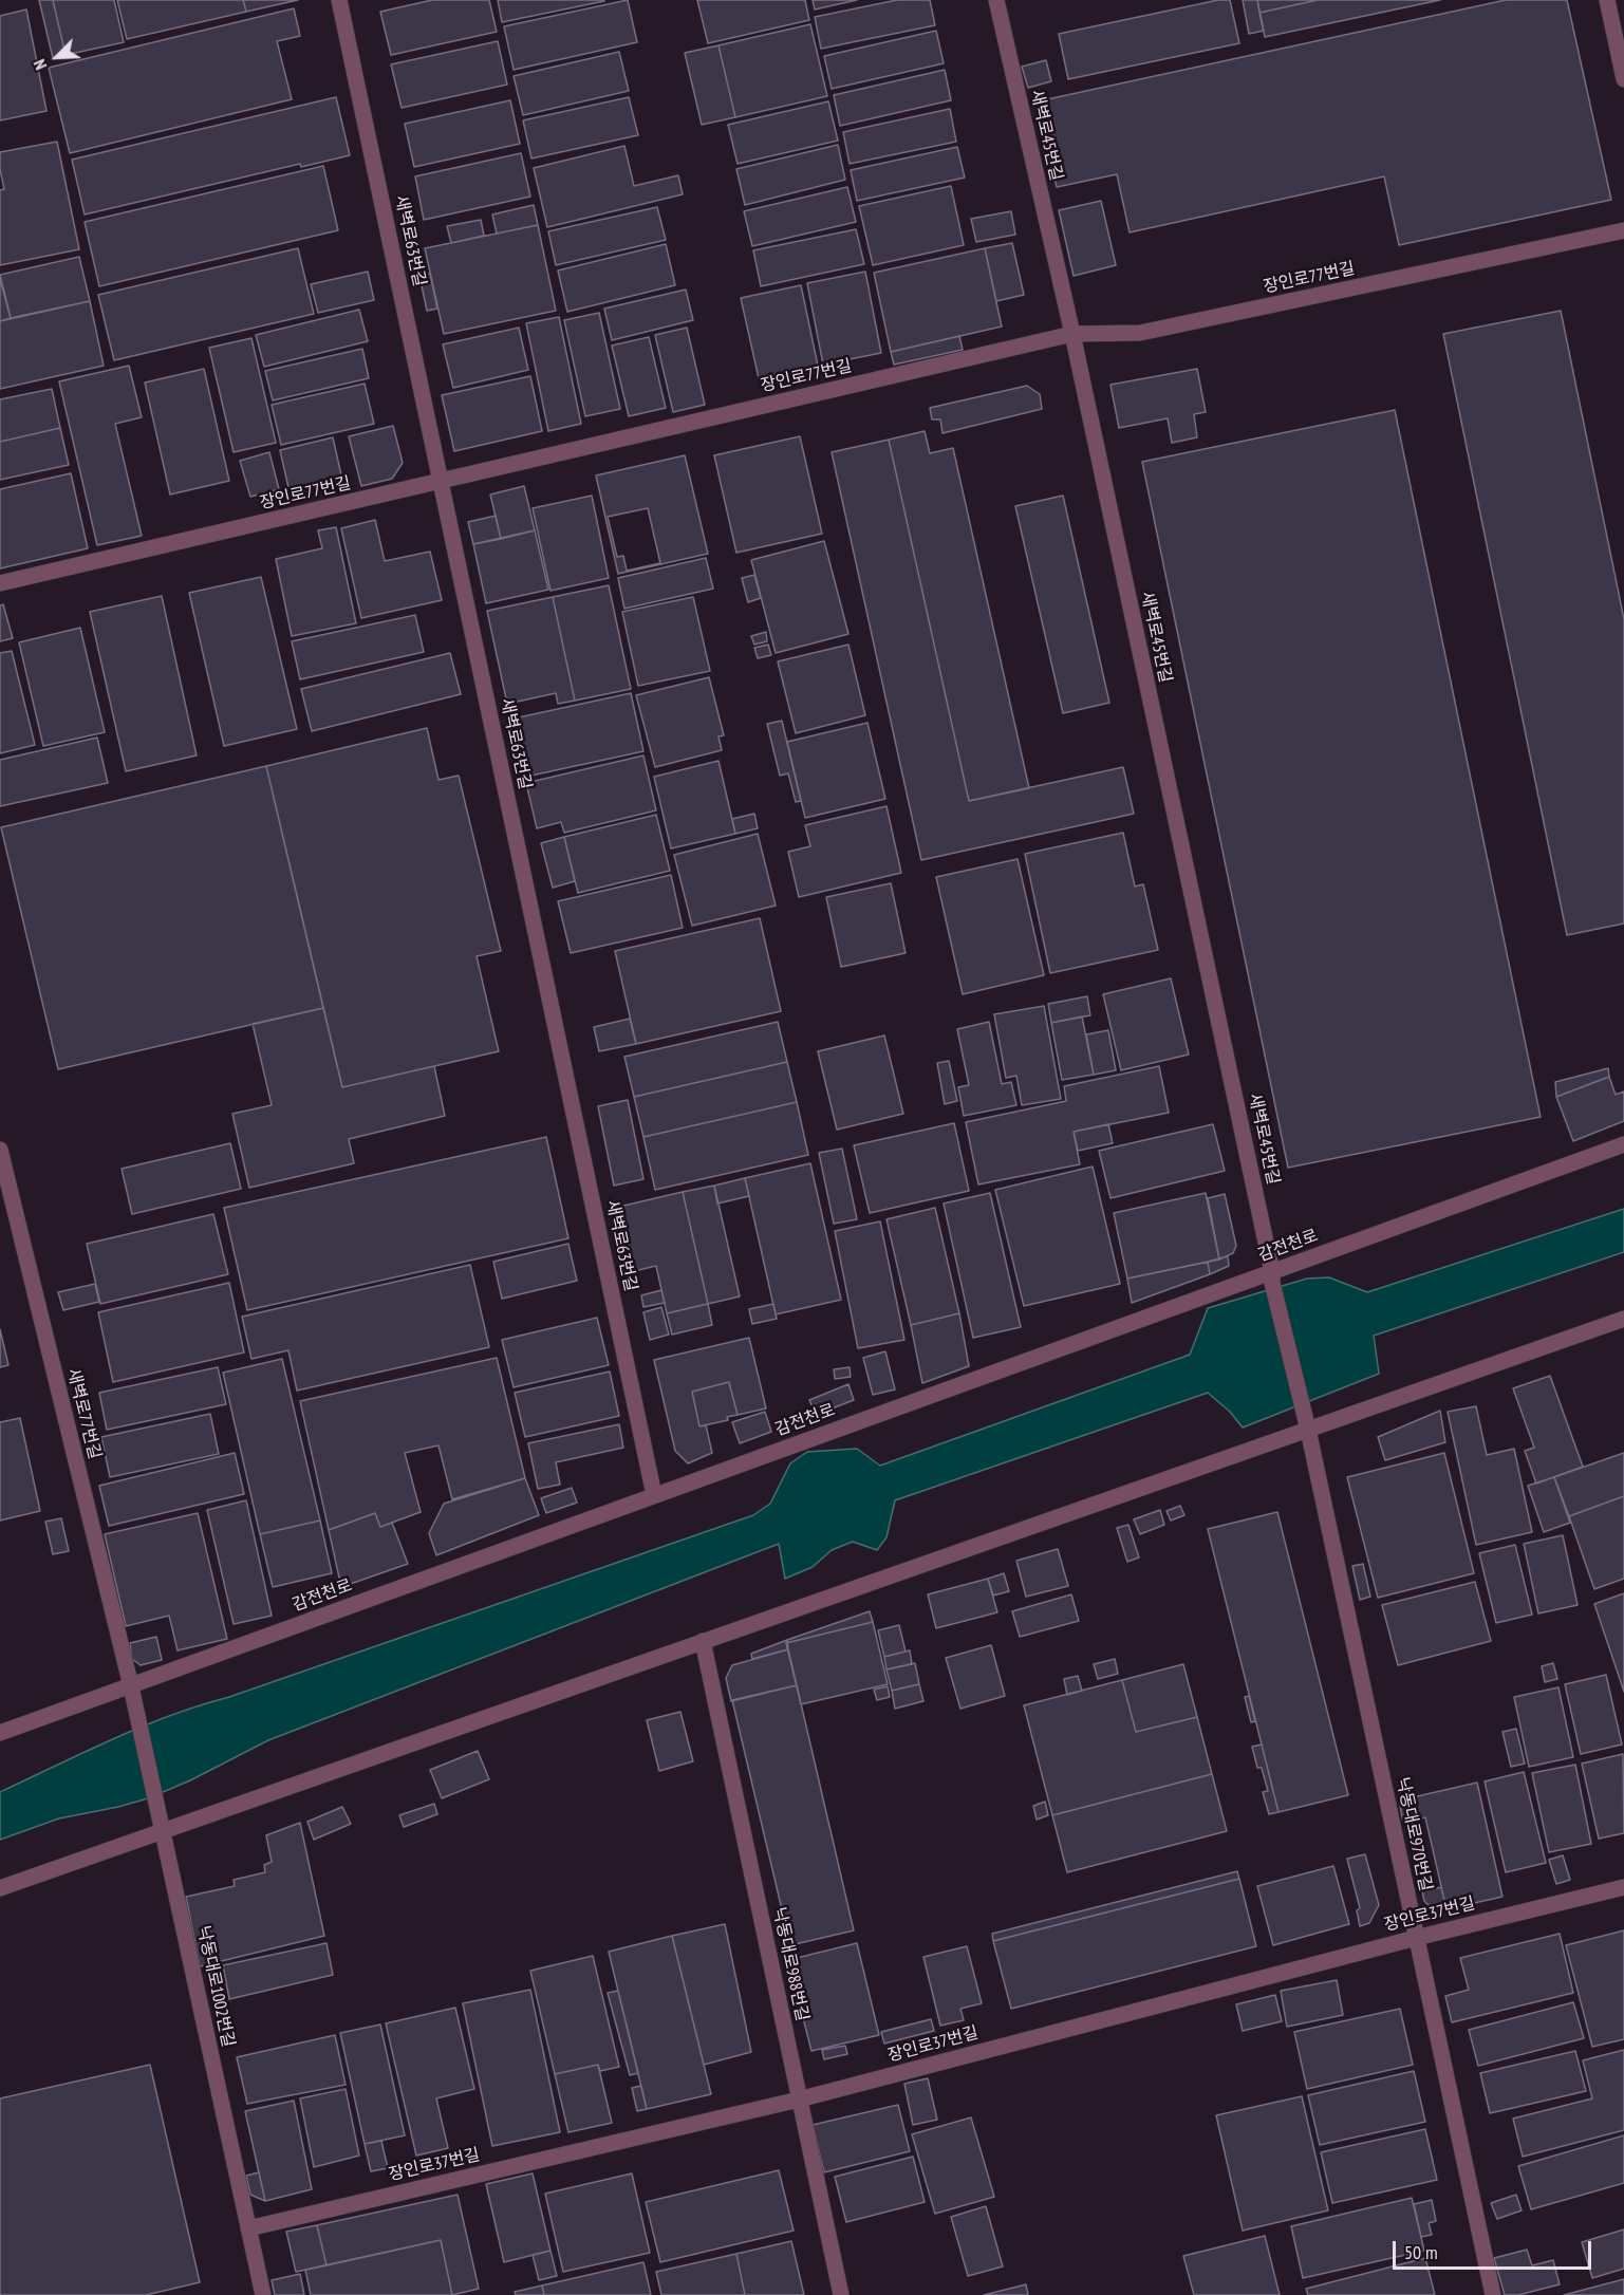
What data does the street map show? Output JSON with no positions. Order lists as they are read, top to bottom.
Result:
{
  "streets": {
    "street": [
      "새벽로45번길",
      "새벽로63번길",
      "장인로77번길",
      "감전천로",
      "새벽로77번길",
      "낙동대로970번길",
      "장인로37번길",
      "낙동대로988번길",
      "낙동대로1002번길"
    ]
  },
  "crossings": [
    ["새벽로45번길", "장인로77번길"],
    ["새벽로45번길", "감전천로"],
    ["새벽로45번길", "낙동대로970번길"],
    ["새벽로63번길", "장인로77번길"],
    ["새벽로63번길", "감전천로"],
    ["감전천로", "새벽로77번길"],
    ["감전천로", "낙동대로1002번길"],
    ["새벽로77번길", "낙동대로1002번길"],
    ["낙동대로970번길", "장인로37번길"],
    ["장인로37번길", "낙동대로988번길"],
    ["장인로37번길", "낙동대로1002번길"]
  ],
  "scale_bar": "50 m",
  "north": "bottom left"
}
